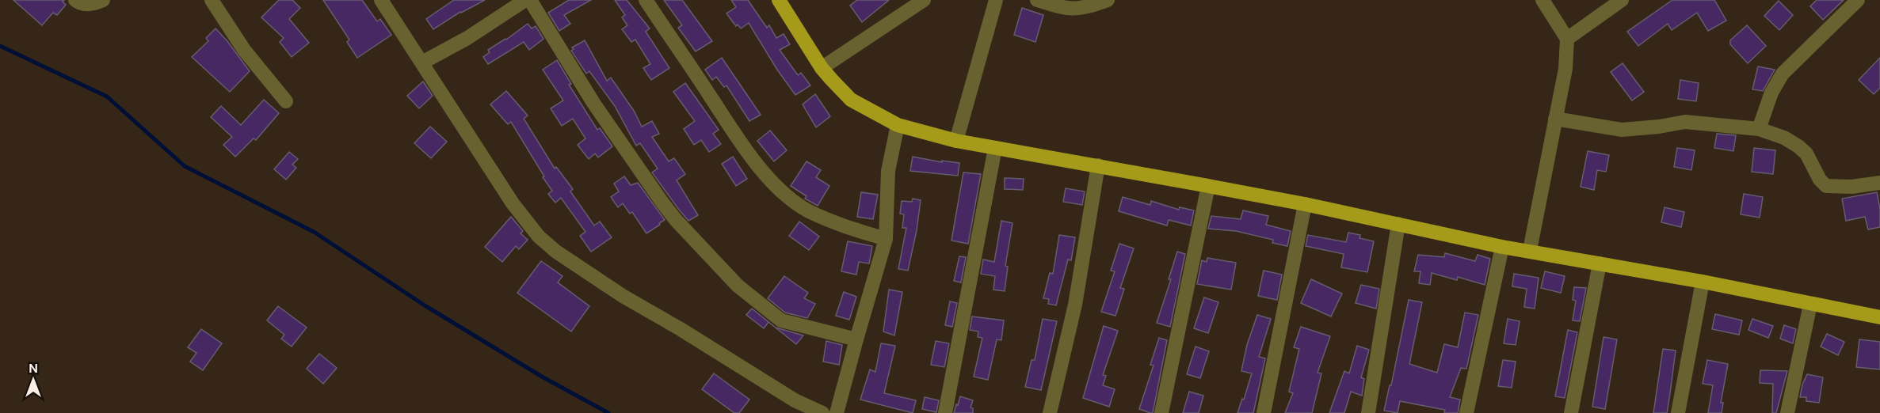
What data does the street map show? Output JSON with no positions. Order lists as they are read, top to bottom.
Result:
{
  "north": "top"
}
